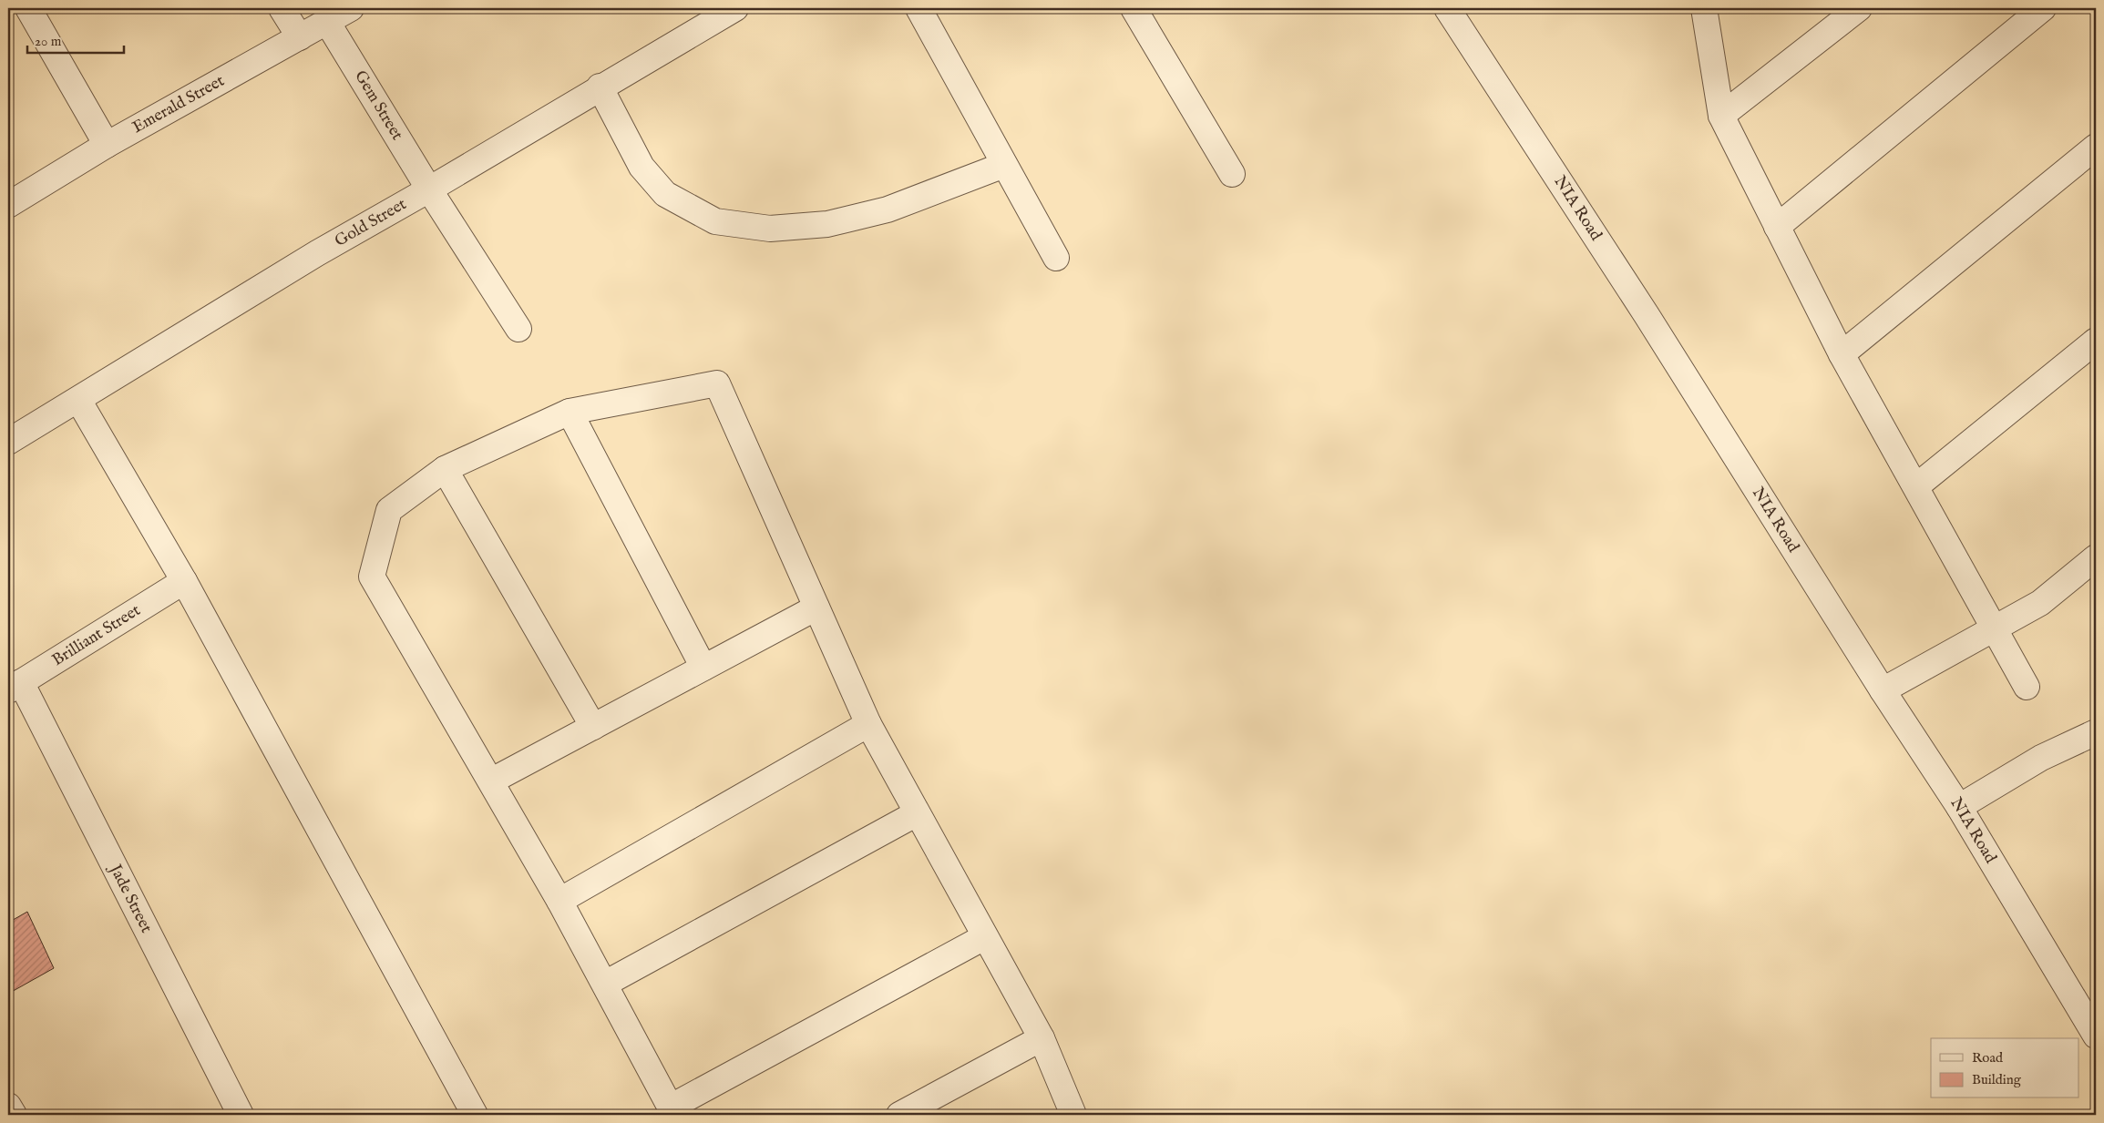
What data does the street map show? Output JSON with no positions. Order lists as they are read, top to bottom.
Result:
{
  "streets": {
    "street": [
      "Emerald Street",
      "Gem Street",
      "NIA Road",
      "Gold Street",
      "Brilliant Street",
      "Jade Street"
    ]
  },
  "crossings": [
    ["Emerald Street", "Gem Street"],
    ["Gem Street", "Gold Street"],
    ["Brilliant Street", "Jade Street"]
  ],
  "legend": ["Road", "Building"],
  "scale_bar": "20 m"
}
